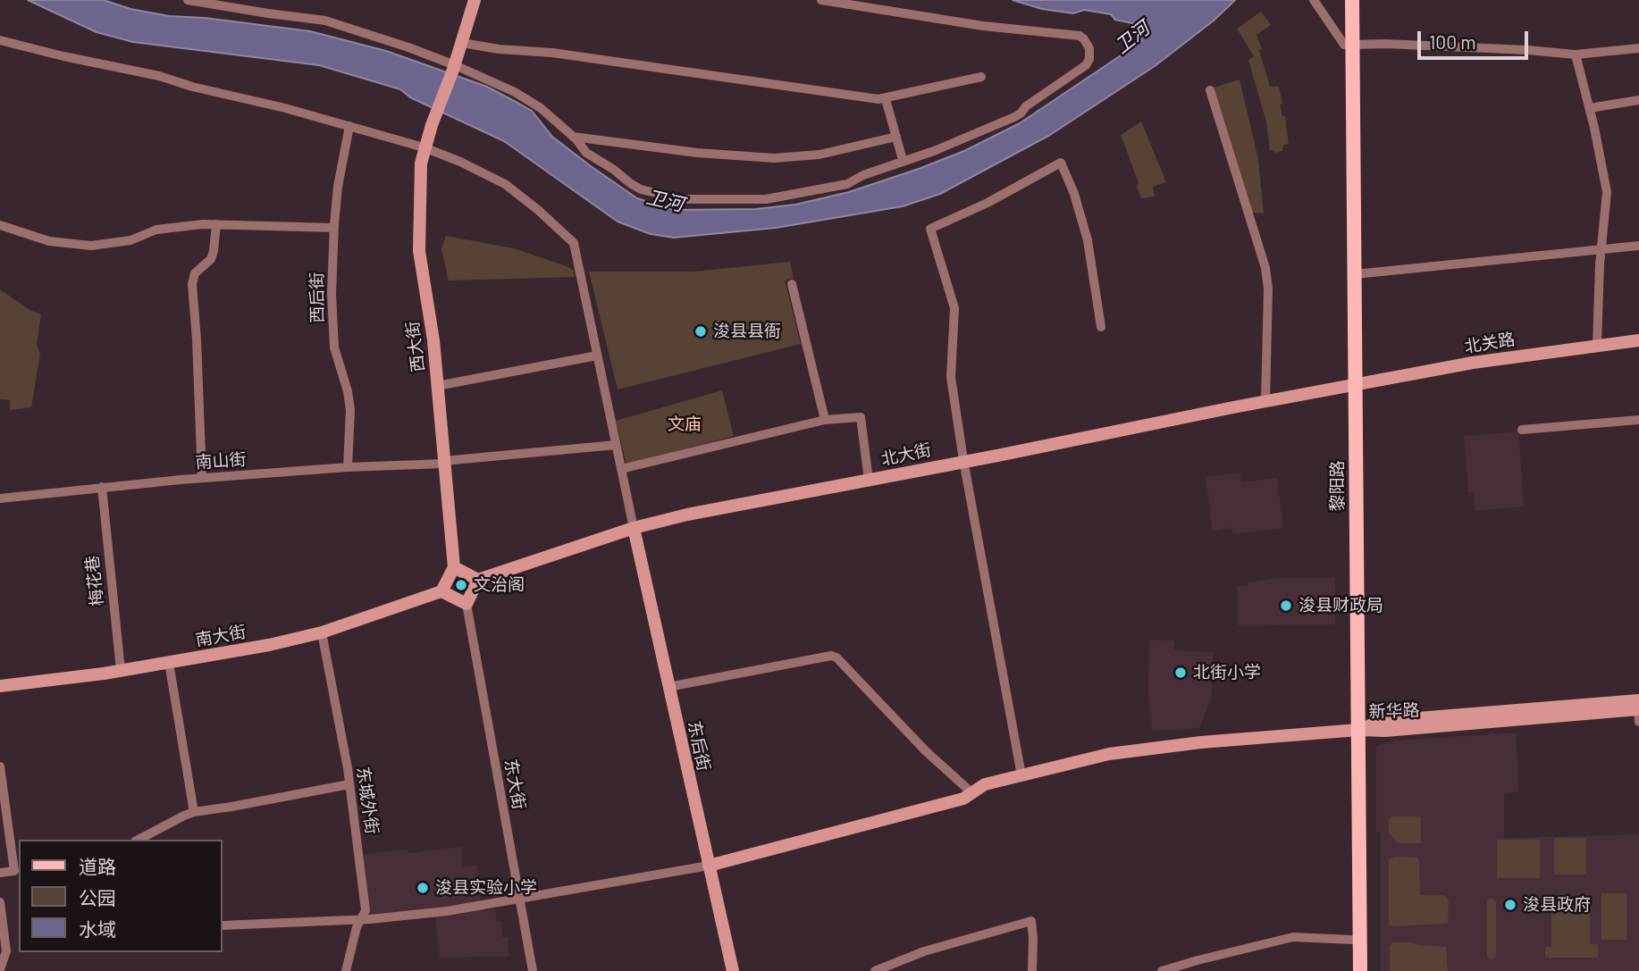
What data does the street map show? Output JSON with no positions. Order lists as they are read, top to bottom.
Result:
{
  "streets": {
    "main road": ["黎阳路"],
    "street": [
      "西后街",
      "北关路",
      "西大街",
      "北大街",
      "南山街",
      "梅花巷",
      "南大街",
      "新华路",
      "东后街",
      "东大街",
      "东城外街"
    ]
  },
  "crossings": [
    ["西后街", "南山街"],
    ["北关路", "北大街"],
    ["北关路", "黎阳路"],
    ["西大街", "南山街"],
    ["北大街", "黎阳路"],
    ["北大街", "东后街"],
    ["南山街", "梅花巷"],
    ["黎阳路", "新华路"],
    ["梅花巷", "南大街"],
    ["南大街", "东城外街"],
    ["新华路", "东后街"]
  ],
  "water": ["卫河"],
  "parks": ["文庙"],
  "places": [
    "浚县县衙",
    "文治阁",
    "浚县财政局",
    "北街小学",
    "浚县实验小学",
    "浚县政府"
  ],
  "legend": ["道路", "公园", "水域"],
  "scale_bar": "100 m"
}
